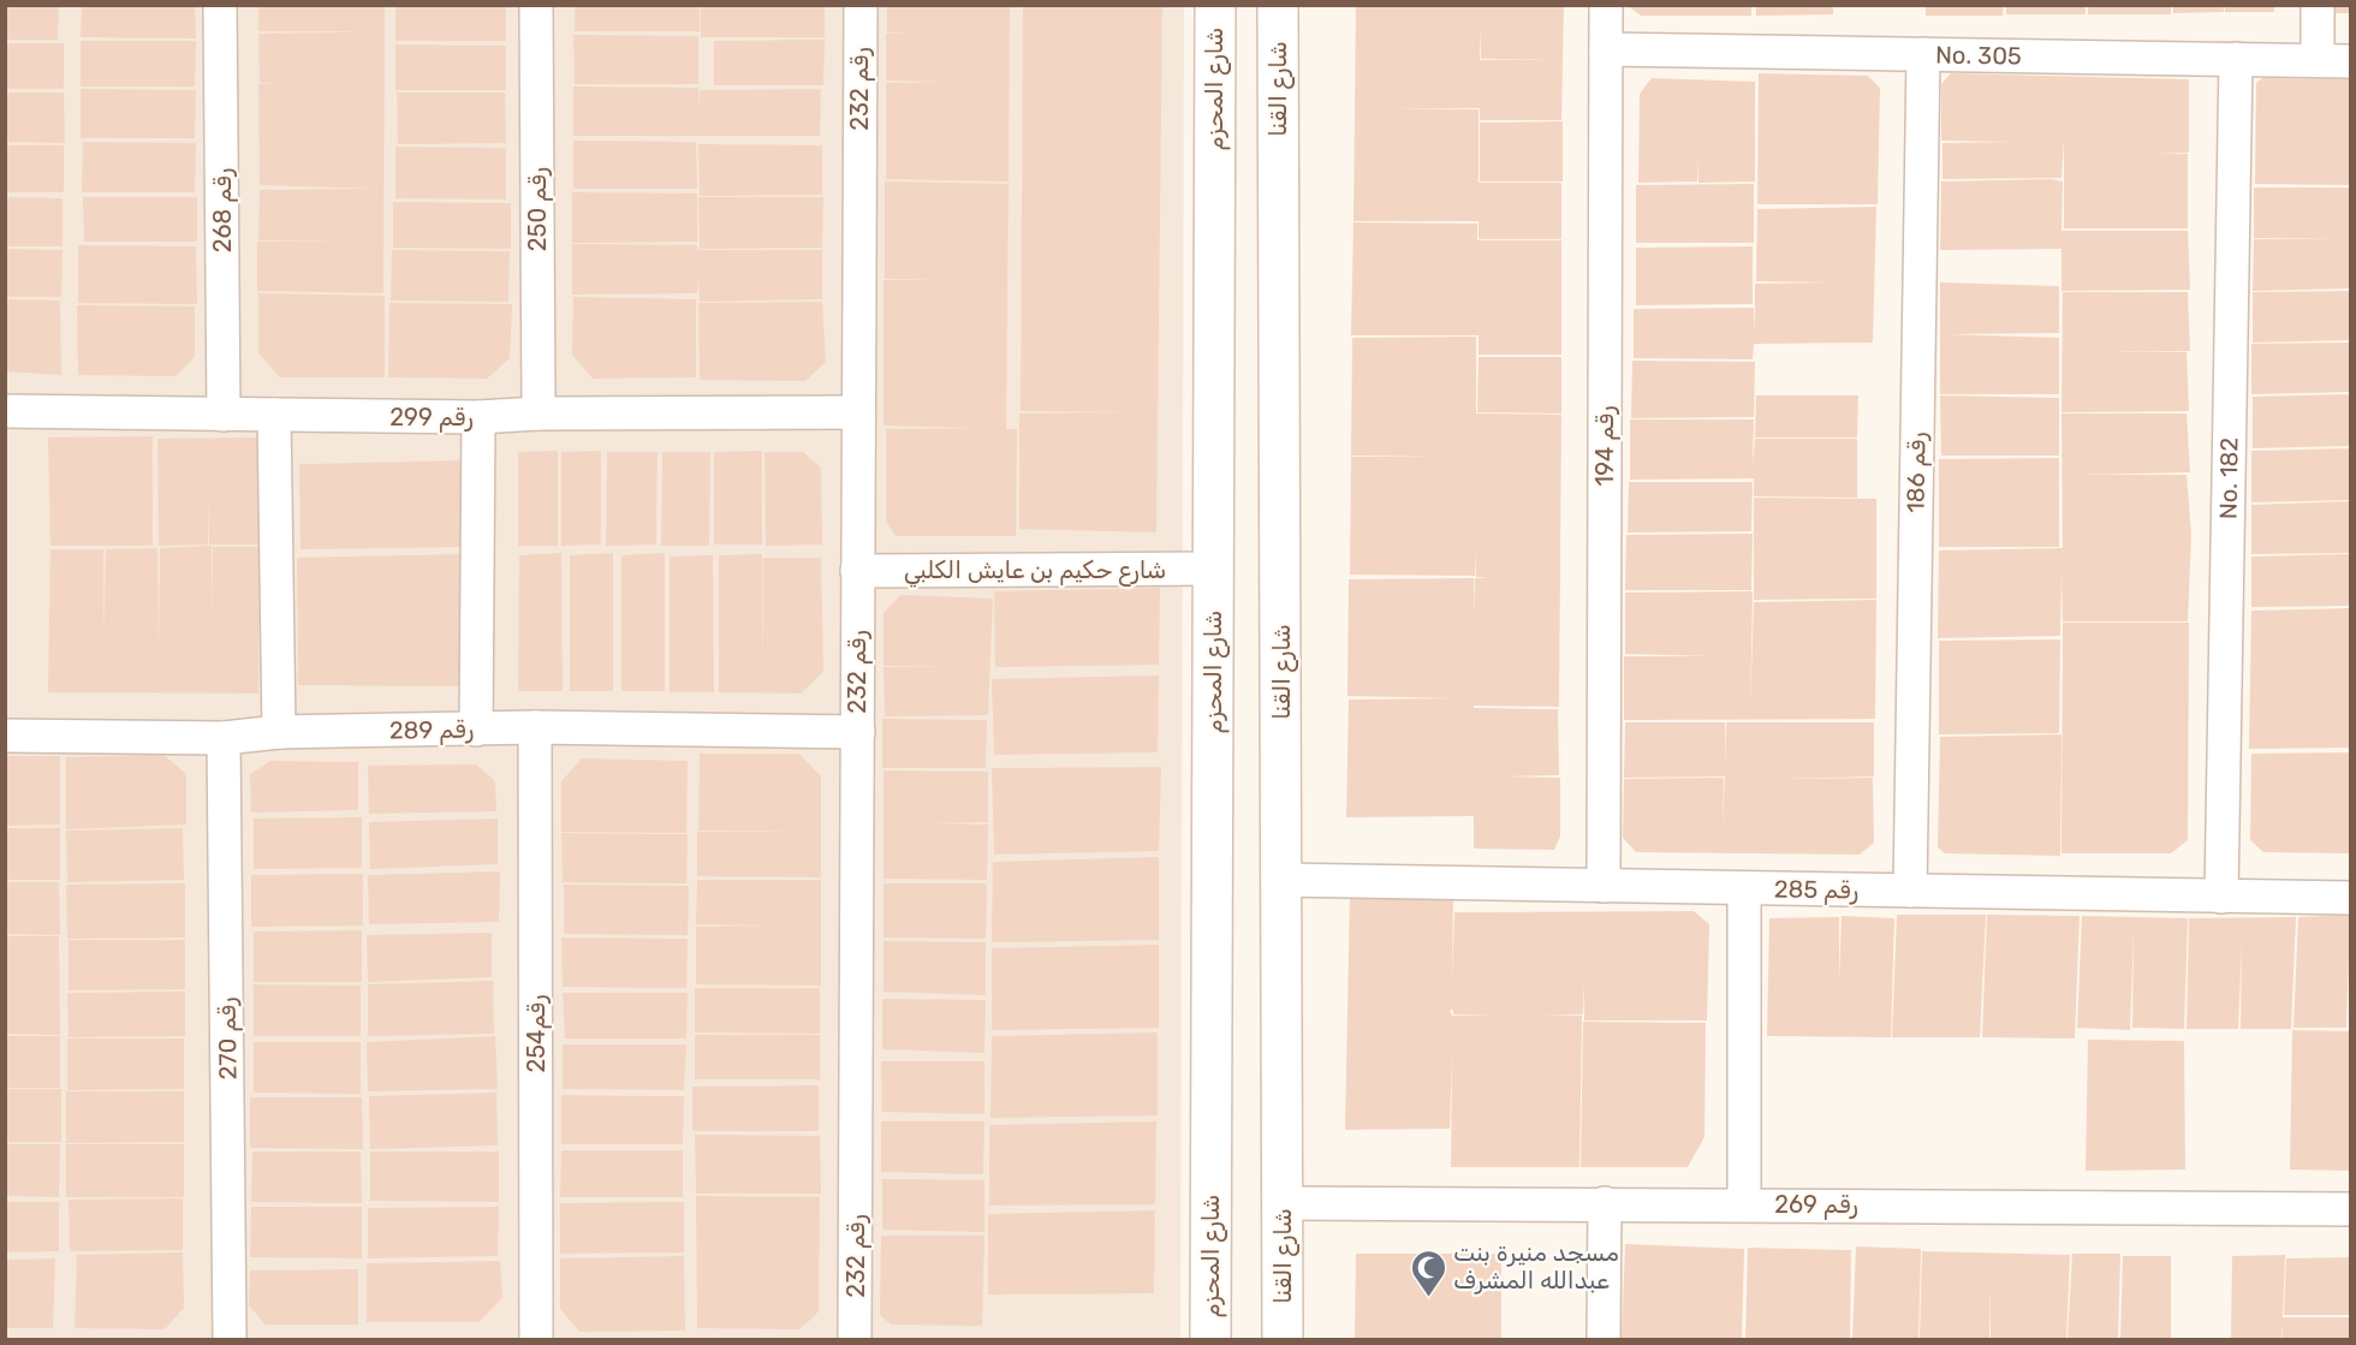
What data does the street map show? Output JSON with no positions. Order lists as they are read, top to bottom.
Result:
{
  "streets": {
    "street": [
      "No. 305",
      "رقم 232",
      "شارع المحزم",
      "شارع القنا",
      "رقم 250",
      "رقم 268",
      "رقم 299",
      "رقم 194",
      "رقم 186",
      "No. 182",
      "شارع حكيم بن عايش الكلبي",
      "رقم 289",
      "رقم 285",
      "رقم254",
      "رقم 270",
      "رقم 269"
    ]
  },
  "crossings": [
    ["No. 305", "رقم 194"],
    ["No. 305", "رقم 186"],
    ["No. 305", "No. 182"],
    ["رقم 232", "رقم 299"],
    ["رقم 232", "شارع حكيم بن عايش الكلبي"],
    ["رقم 232", "رقم 289"],
    ["شارع المحزم", "شارع حكيم بن عايش الكلبي"],
    ["شارع القنا", "رقم 285"],
    ["شارع القنا", "رقم 269"],
    ["رقم 250", "رقم 299"],
    ["رقم 268", "رقم 299"],
    ["رقم 194", "رقم 285"],
    ["رقم 186", "رقم 285"],
    ["No. 182", "رقم 285"],
    ["رقم 289", "رقم254"],
    ["رقم 289", "رقم 270"]
  ],
  "places": {
    "mosque": ["مسجد منيرة بنت عبدالله المشرف"]
  }
}
